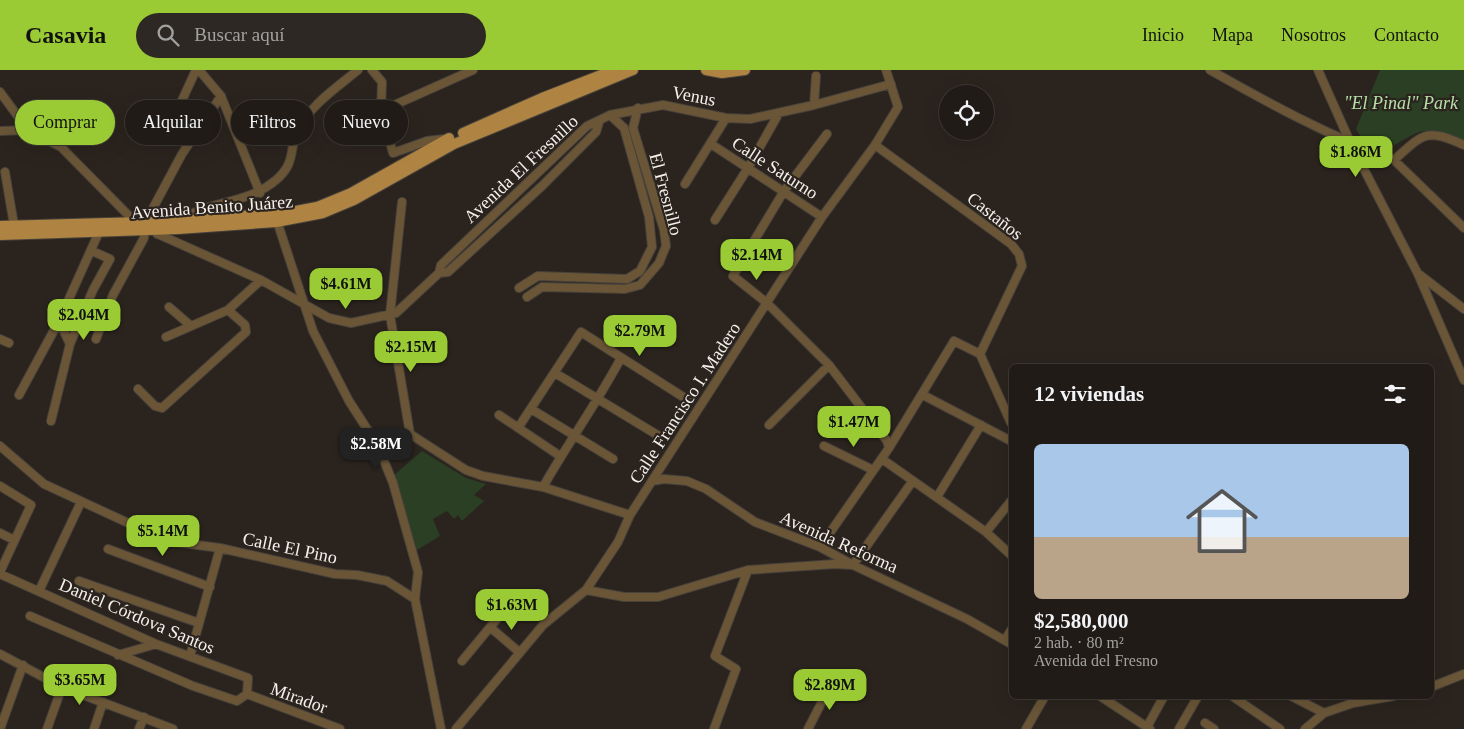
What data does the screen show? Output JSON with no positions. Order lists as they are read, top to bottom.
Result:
{
  "streets": {
    "main road": ["Avenida Benito Juárez"],
    "street": [
      "Venus",
      "Calle Saturno",
      "Avenida El Fresnillo",
      "El Fresnillo",
      "Castaños",
      "Calle Francisco I. Madero",
      "Avenida Reforma",
      "Calle El Pino",
      "Daniel Córdova Santos",
      "Mirador"
    ]
  },
  "crossings": [
    ["Venus", "Avenida El Fresnillo"],
    ["Venus", "Calle Francisco I. Madero"],
    ["Calle Saturno", "Calle Francisco I. Madero"],
    ["Castaños", "Calle Francisco I. Madero"],
    ["Calle Francisco I. Madero", "Avenida Reforma"],
    ["Daniel Córdova Santos", "Mirador"]
  ],
  "parks": ["\"El Pinal\" Park"],
  "page": {
    "header": "Casavia",
    "search": "Buscar aquí",
    "nav": [
      "Inicio",
      "Mapa",
      "Nosotros",
      "Contacto"
    ],
    "chip": [
      "Comprar",
      "Alquilar",
      "Filtros",
      "Nuevo"
    ],
    "price": [
      "$1.86M",
      "$2.14M",
      "$4.61M",
      "$2.04M",
      "$2.79M",
      "$2.15M",
      "$1.47M",
      "$2.58M",
      "$5.14M",
      "$1.63M",
      "$3.65M",
      "$2.89M"
    ],
    "heading": "12 viviendas",
    "list": [
      {
        "name": "$2,580,000",
        "note": "2 hab. · 80 m² · Avenida del Fresno"
      }
    ]
  }
}
